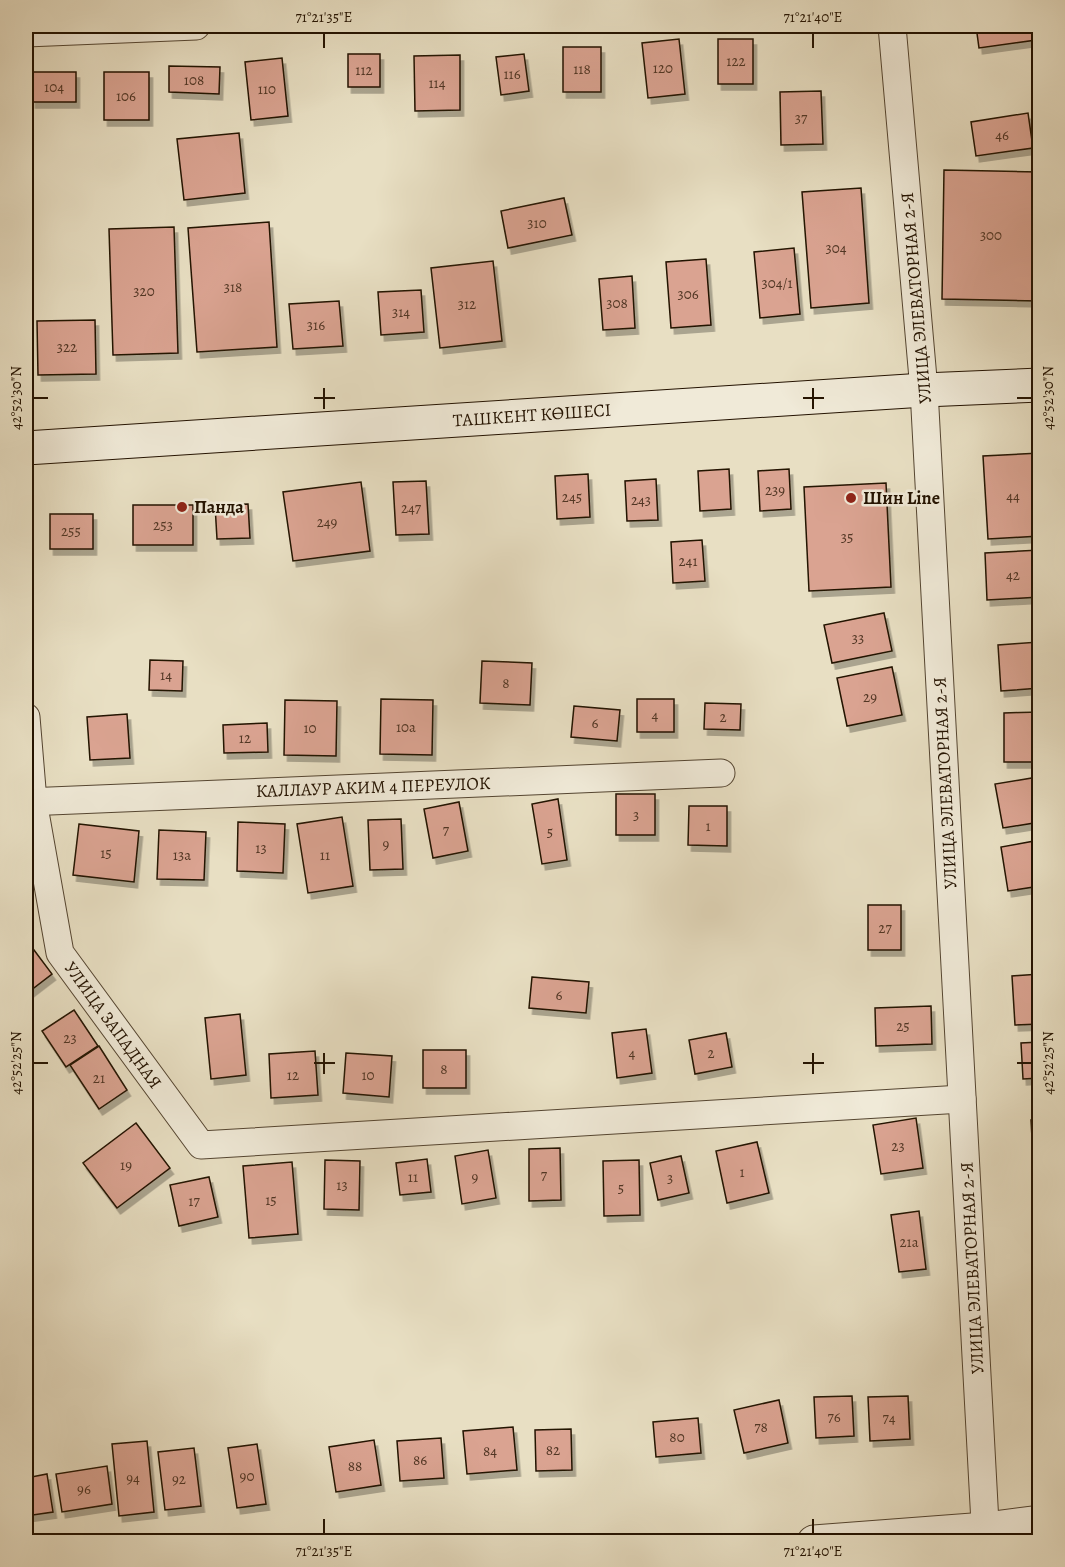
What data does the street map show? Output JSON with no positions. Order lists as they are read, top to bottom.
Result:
{
  "streets": {
    "main road": ["ТАШКЕНТ КӨШЕСІ"],
    "street": ["УЛИЦА ЭЛЕВАТОРНАЯ 2-Я", "КАЛЛАУР АКИМ 4 ПЕРЕУЛОК", "УЛИЦА ЗАПАДНАЯ"]
  },
  "crossings": [
    ["УЛИЦА ЭЛЕВАТОРНАЯ 2-Я", "ТАШКЕНТ КӨШЕСІ"],
    ["УЛИЦА ЭЛЕВАТОРНАЯ 2-Я", "УЛИЦА ЗАПАДНАЯ"],
    ["КАЛЛАУР АКИМ 4 ПЕРЕУЛОК", "УЛИЦА ЗАПАДНАЯ"]
  ],
  "places": ["Шин Line", "Панда"],
  "house_numbers": [
    "122",
    "120",
    "118",
    "112",
    "116",
    "108",
    "114",
    "104",
    "110",
    "106",
    "37",
    "46",
    "310",
    "300",
    "304",
    "304/1",
    "318",
    "320",
    "306",
    "308",
    "312",
    "314",
    "316",
    "322",
    "239",
    "44",
    "245",
    "243",
    "247",
    "249",
    "253",
    "255",
    "35",
    "241",
    "42",
    "33",
    "14",
    "8",
    "29",
    "4",
    "2",
    "6",
    "10а",
    "10",
    "12",
    "3",
    "1",
    "7",
    "5",
    "9",
    "13",
    "15",
    "13а",
    "11",
    "27",
    "6",
    "25",
    "23",
    "4",
    "2",
    "8",
    "12",
    "10",
    "21",
    "23",
    "19",
    "1",
    "7",
    "11",
    "9",
    "3",
    "13",
    "5",
    "15",
    "17",
    "21а",
    "76",
    "74",
    "78",
    "80",
    "82",
    "84",
    "86",
    "88",
    "90",
    "94",
    "92",
    "96"
  ],
  "coordinates": [
    "71°21'35\"E",
    "71°21'40\"E",
    "42°52'30\"N",
    "42°52'25\"N"
  ]
}
